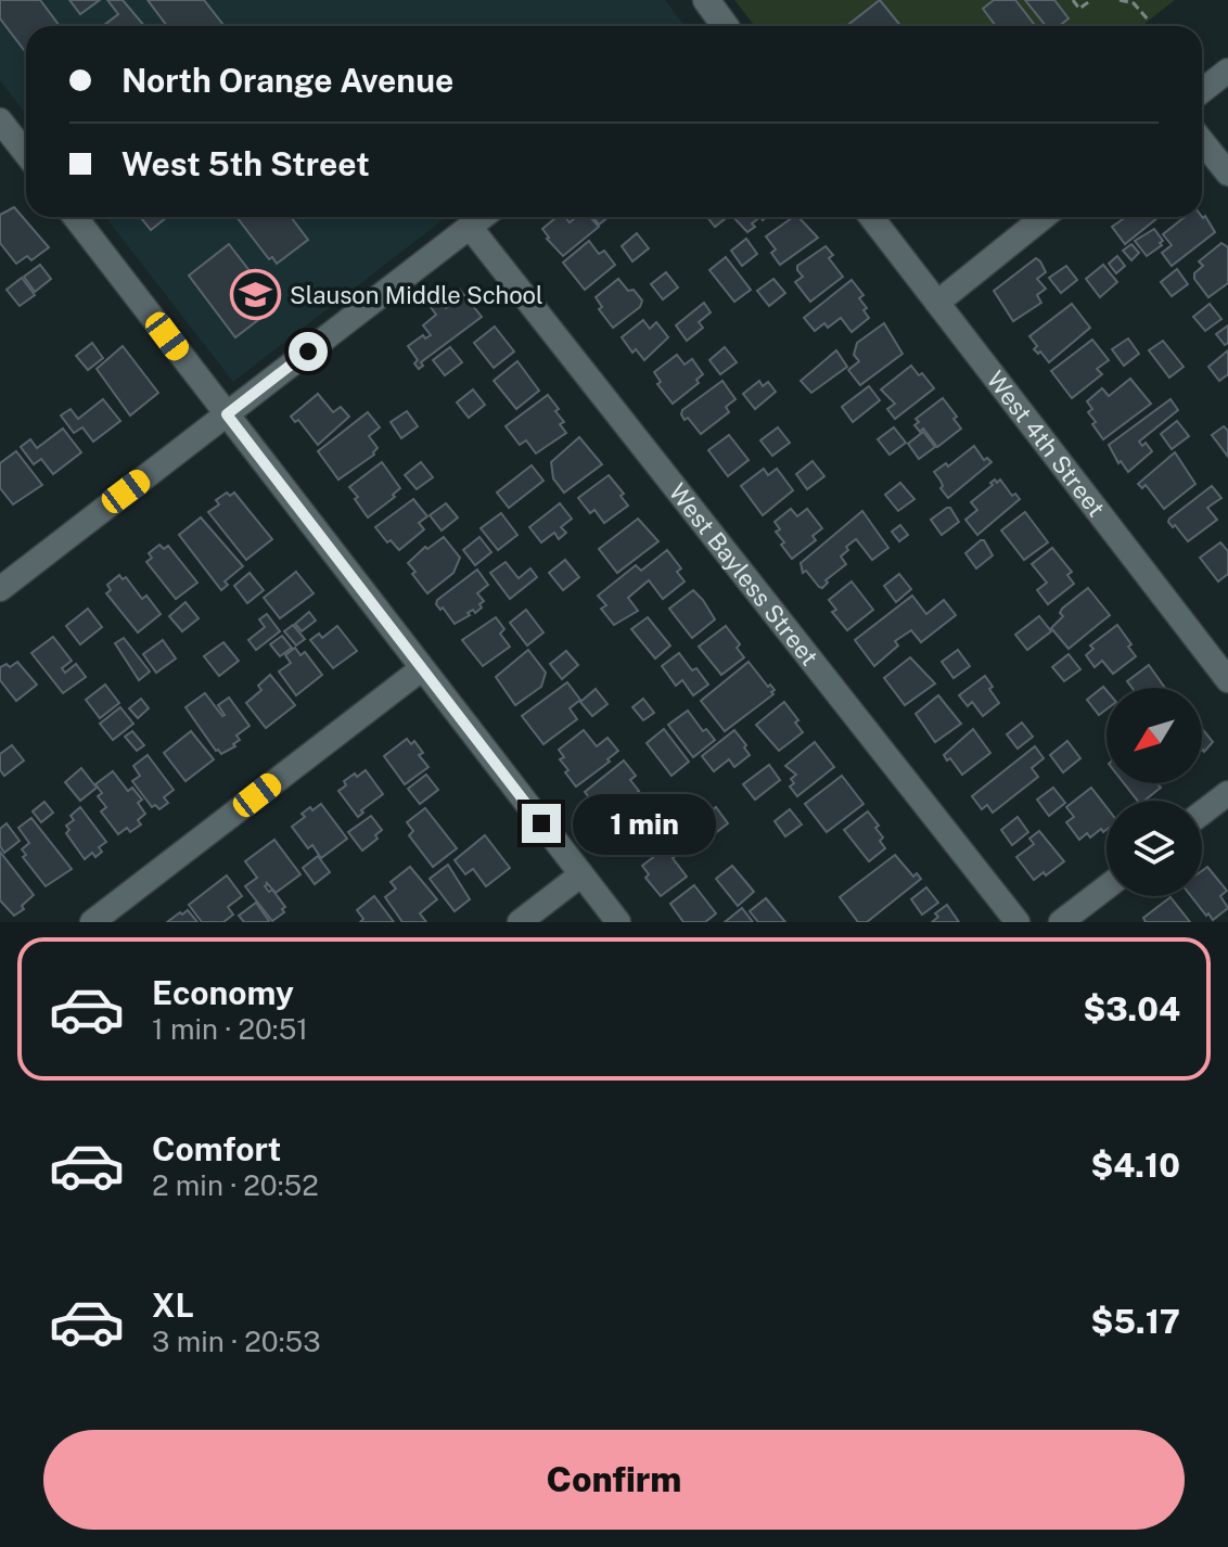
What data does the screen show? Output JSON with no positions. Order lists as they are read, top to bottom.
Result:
{
  "streets": {
    "street": ["West 4th Street", "West Bayless Street"]
  },
  "places": {
    "school or university": ["Slauson Middle School"]
  },
  "north": "bottom left",
  "page": {
    "banner": ["North Orange Avenue", "West 5th Street"],
    "bubble": "1 min",
    "list": [
      {
        "name": "Economy",
        "note": "1 min · 20:51",
        "value": "$3.04"
      },
      {
        "name": "Comfort",
        "note": "2 min · 20:52",
        "value": "$4.10"
      },
      {
        "name": "XL",
        "note": "3 min · 20:53",
        "value": "$5.17"
      }
    ],
    "buttons": "Confirm"
  }
}
